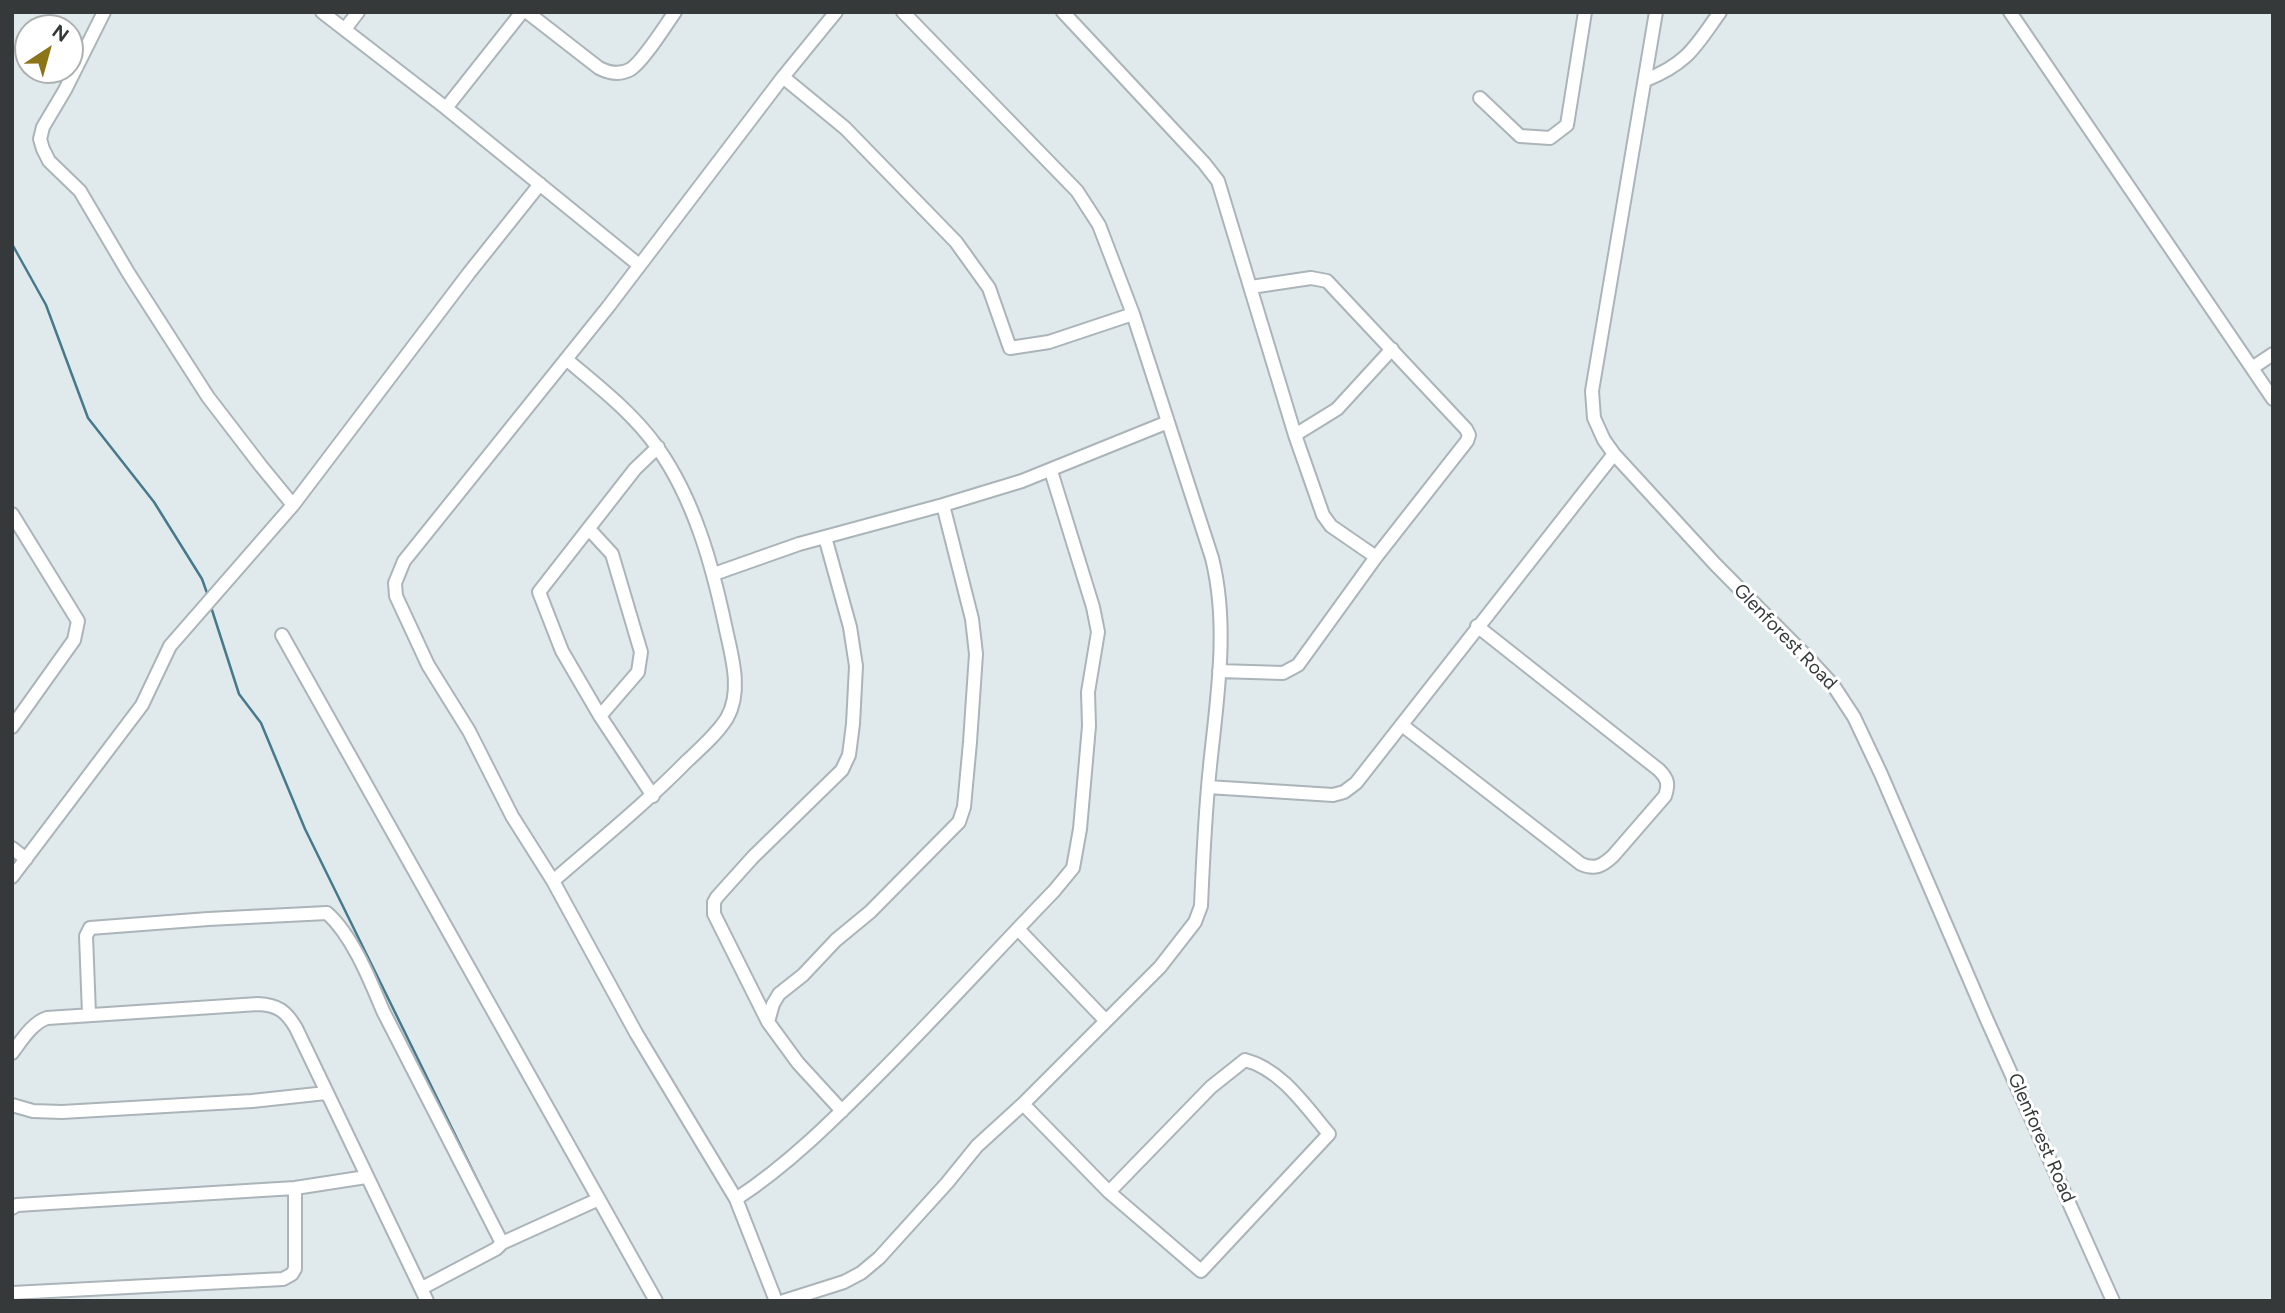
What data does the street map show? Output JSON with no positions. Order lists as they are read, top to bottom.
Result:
{
  "streets": {
    "street": ["Glenforest Road"]
  },
  "north": "top right"
}
